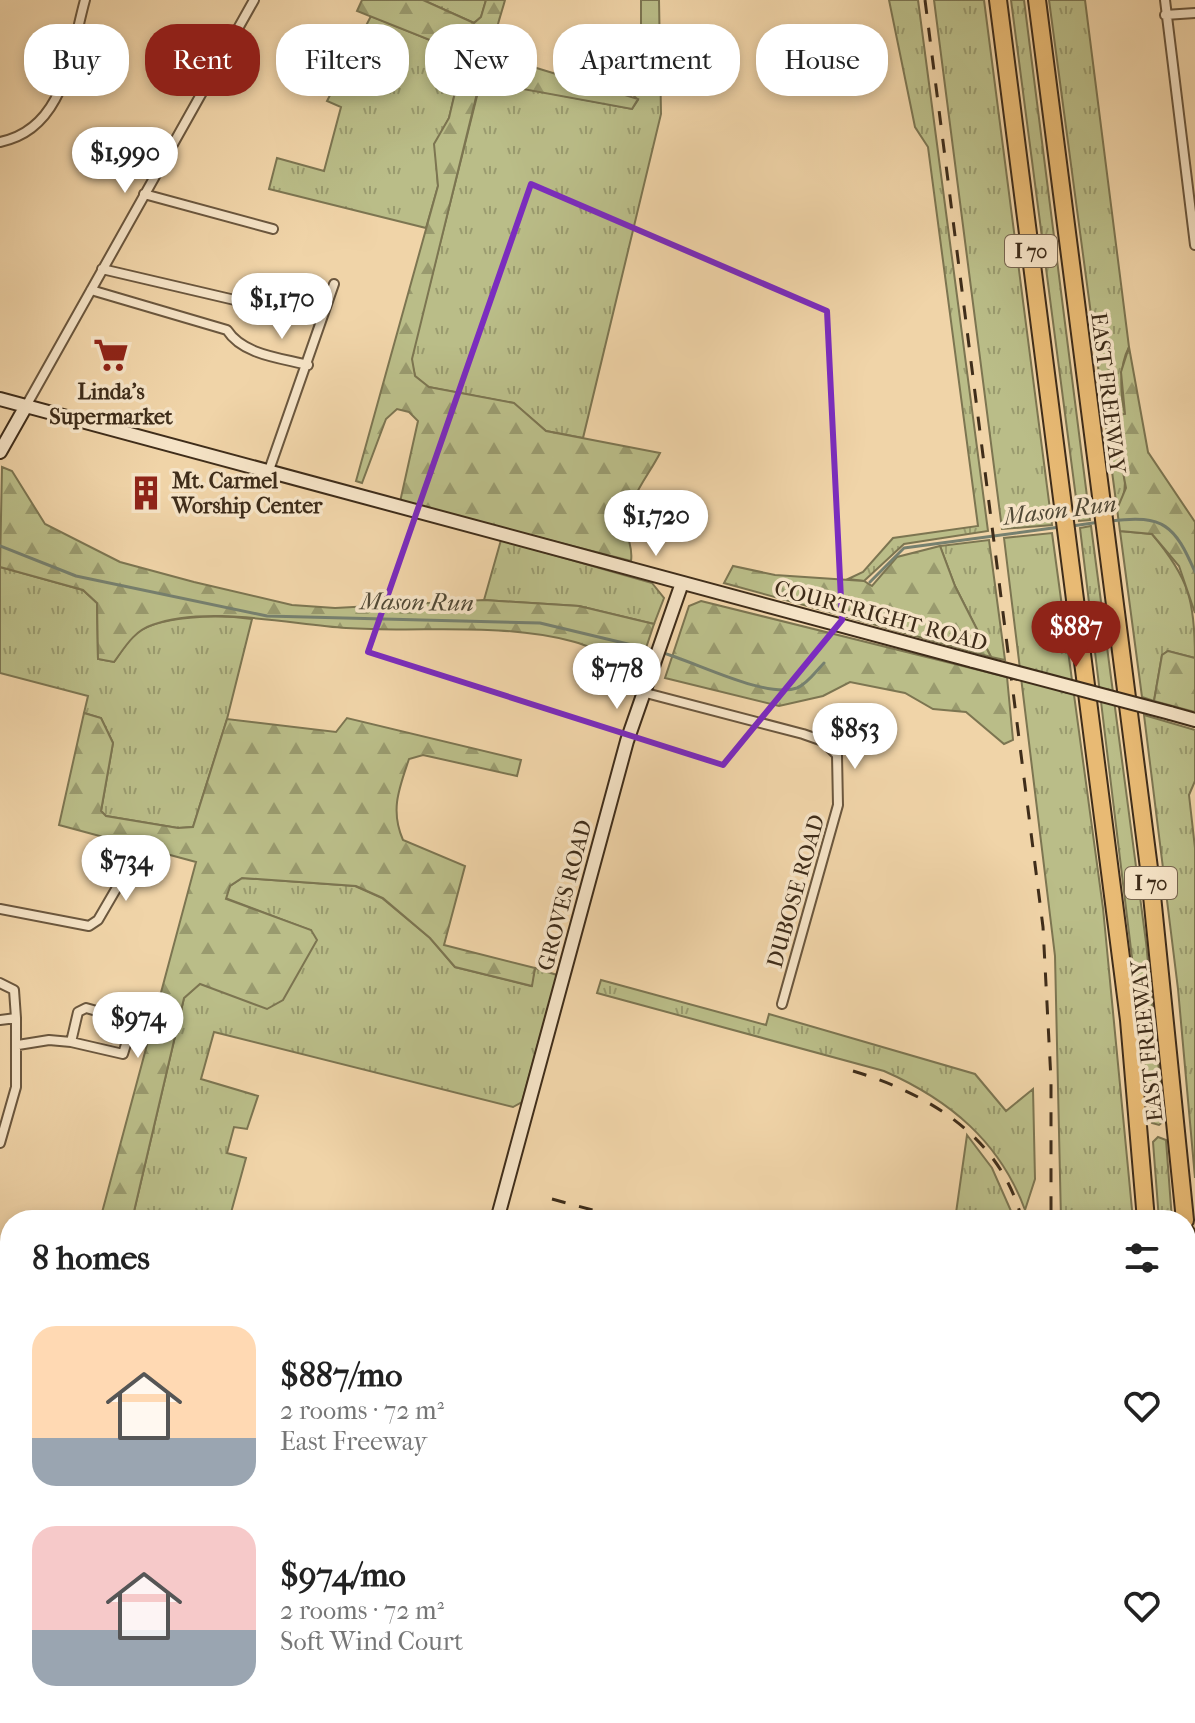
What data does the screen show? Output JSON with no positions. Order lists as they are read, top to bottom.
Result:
{
  "streets": {
    "highway": ["I 70", "EAST FREEWAY"],
    "street": ["COURTRIGHT ROAD", "DUBOSE ROAD", "GROVES ROAD"]
  },
  "crossings": [
    ["COURTRIGHT ROAD", "GROVES ROAD"],
    ["DUBOSE ROAD", "GROVES ROAD"]
  ],
  "water": ["Mason Run"],
  "places": {
    "supermarket": ["Linda's Supermarket"],
    "building": ["Mt. Carmel Worship Center"]
  },
  "page": {
    "chip": [
      "Buy",
      "Rent",
      "Filters",
      "New",
      "Apartment",
      "House"
    ],
    "price": [
      "$1,990",
      "$1,170",
      "$1,720",
      "$887",
      "$778",
      "$853",
      "$734",
      "$974"
    ],
    "heading": "8 homes",
    "list": [
      {
        "name": "$887/mo",
        "note": "2 rooms · 72 m² · East Freeway"
      },
      {
        "name": "$974/mo",
        "note": "2 rooms · 72 m² · Soft Wind Court"
      }
    ]
  }
}
